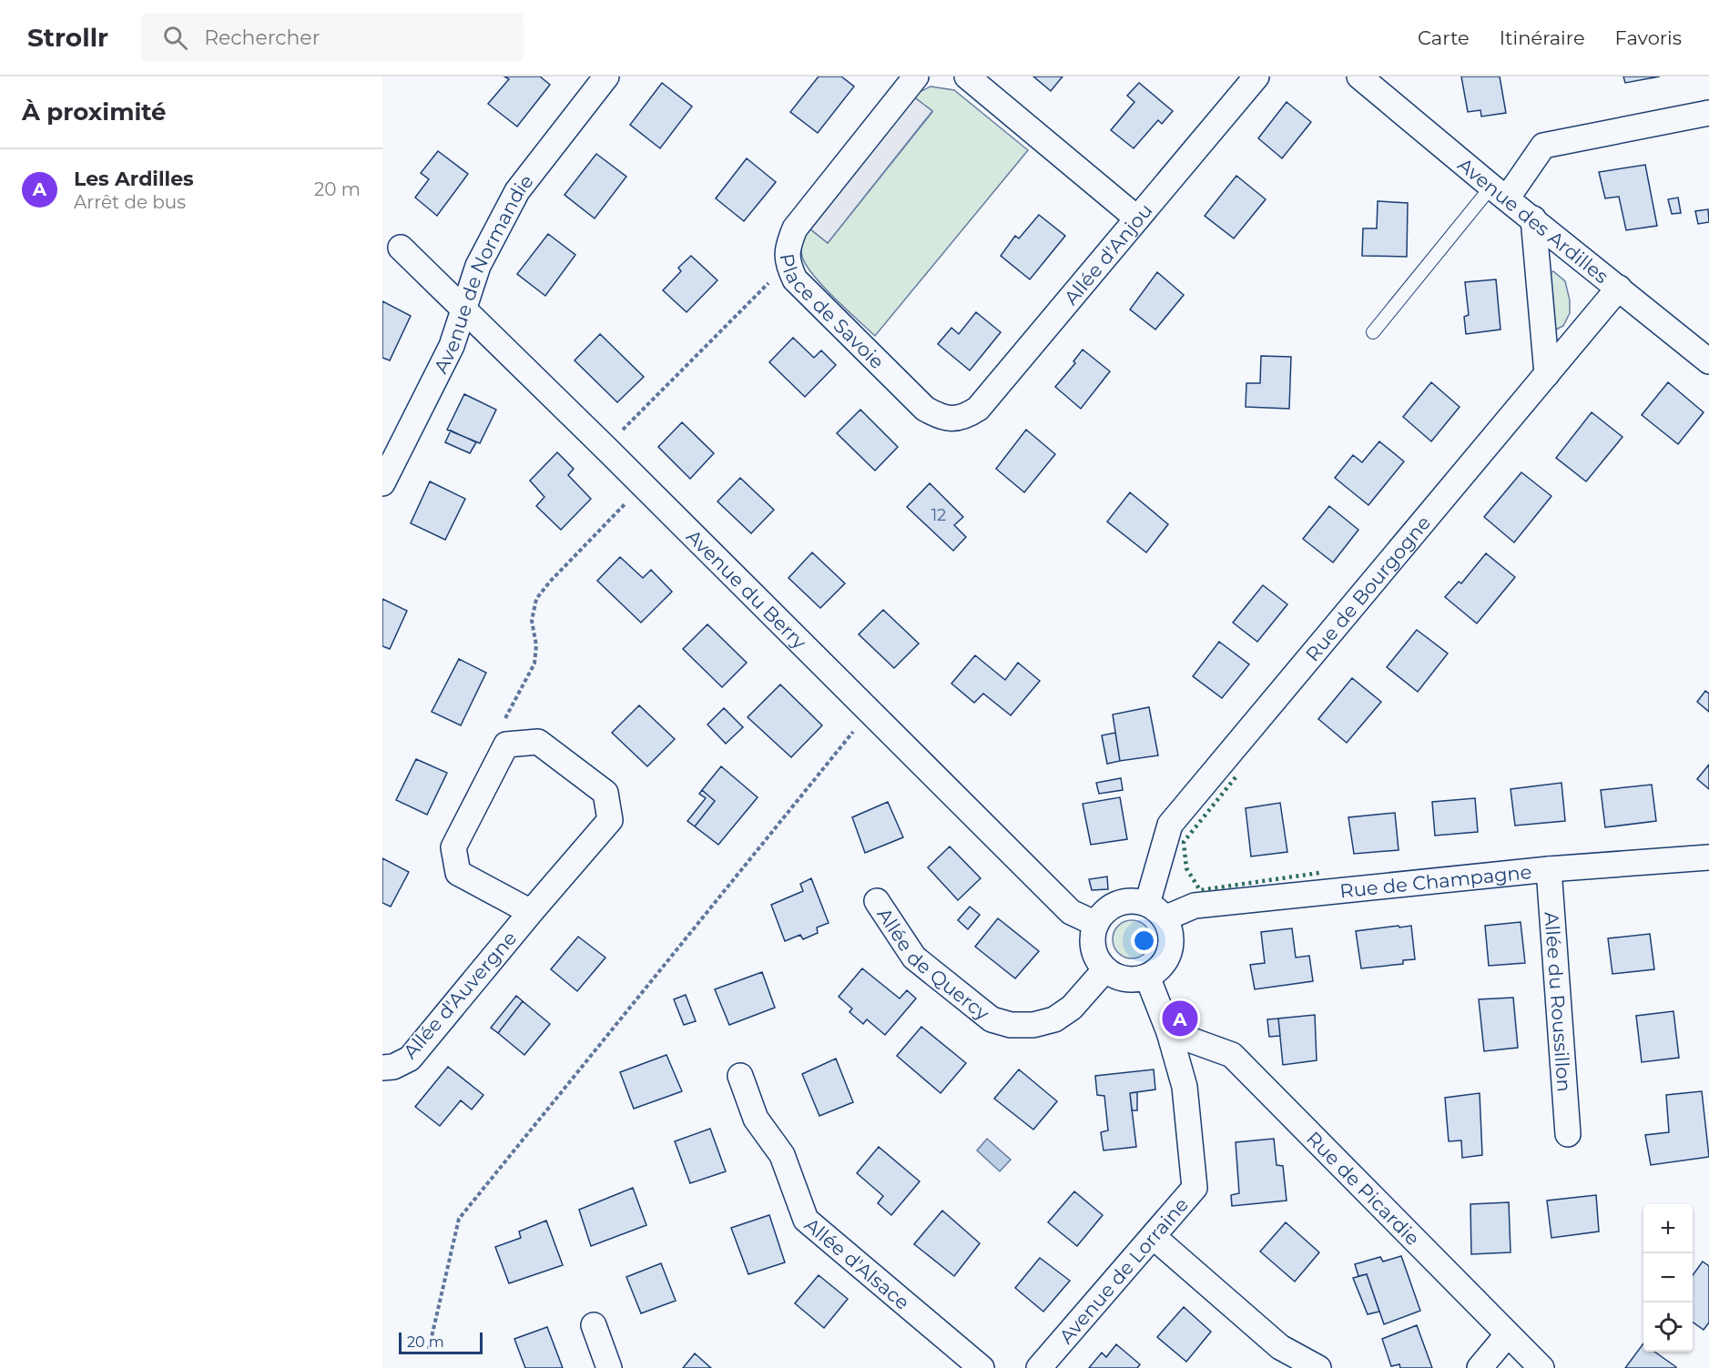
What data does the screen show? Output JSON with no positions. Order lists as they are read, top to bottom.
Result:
{
  "streets": {
    "street": [
      "Avenue des Ardilles",
      "Allée d'Anjou",
      "Avenue de Normandie",
      "Place de Savoie",
      "Rue de Bourgogne",
      "Avenue du Berry",
      "Rue de Champagne",
      "Allée de Quercy",
      "Allée d'Auvergne",
      "Allée du Roussillon",
      "Rue de Picardie",
      "Allée d'Alsace",
      "Avenue de Lorraine"
    ]
  },
  "crossings": [
    ["Avenue des Ardilles", "Rue de Bourgogne"],
    ["Allée d'Anjou", "Place de Savoie"],
    ["Avenue de Normandie", "Avenue du Berry"],
    ["Rue de Bourgogne", "Avenue du Berry"],
    ["Rue de Bourgogne", "Rue de Champagne"],
    ["Rue de Bourgogne", "Allée de Quercy"],
    ["Rue de Bourgogne", "Avenue de Lorraine"],
    ["Avenue du Berry", "Rue de Champagne"],
    ["Avenue du Berry", "Allée de Quercy"],
    ["Avenue du Berry", "Avenue de Lorraine"],
    ["Rue de Champagne", "Allée de Quercy"],
    ["Rue de Champagne", "Allée du Roussillon"],
    ["Rue de Champagne", "Avenue de Lorraine"],
    ["Allée de Quercy", "Avenue de Lorraine"],
    ["Rue de Picardie", "Avenue de Lorraine"]
  ],
  "house_numbers": ["12"],
  "scale_bar": "20 m",
  "page": {
    "header": "Strollr",
    "search": "Rechercher",
    "nav": ["Carte", "Itinéraire", "Favoris"],
    "heading": "À proximité",
    "list": [
      {
        "mark": "A",
        "name": "Les Ardilles",
        "note": "Arrêt de bus",
        "value": "20 m"
      }
    ],
    "pins": "A",
    "map_buttons": ["+", "−"],
    "scale": "20 m"
  }
}
